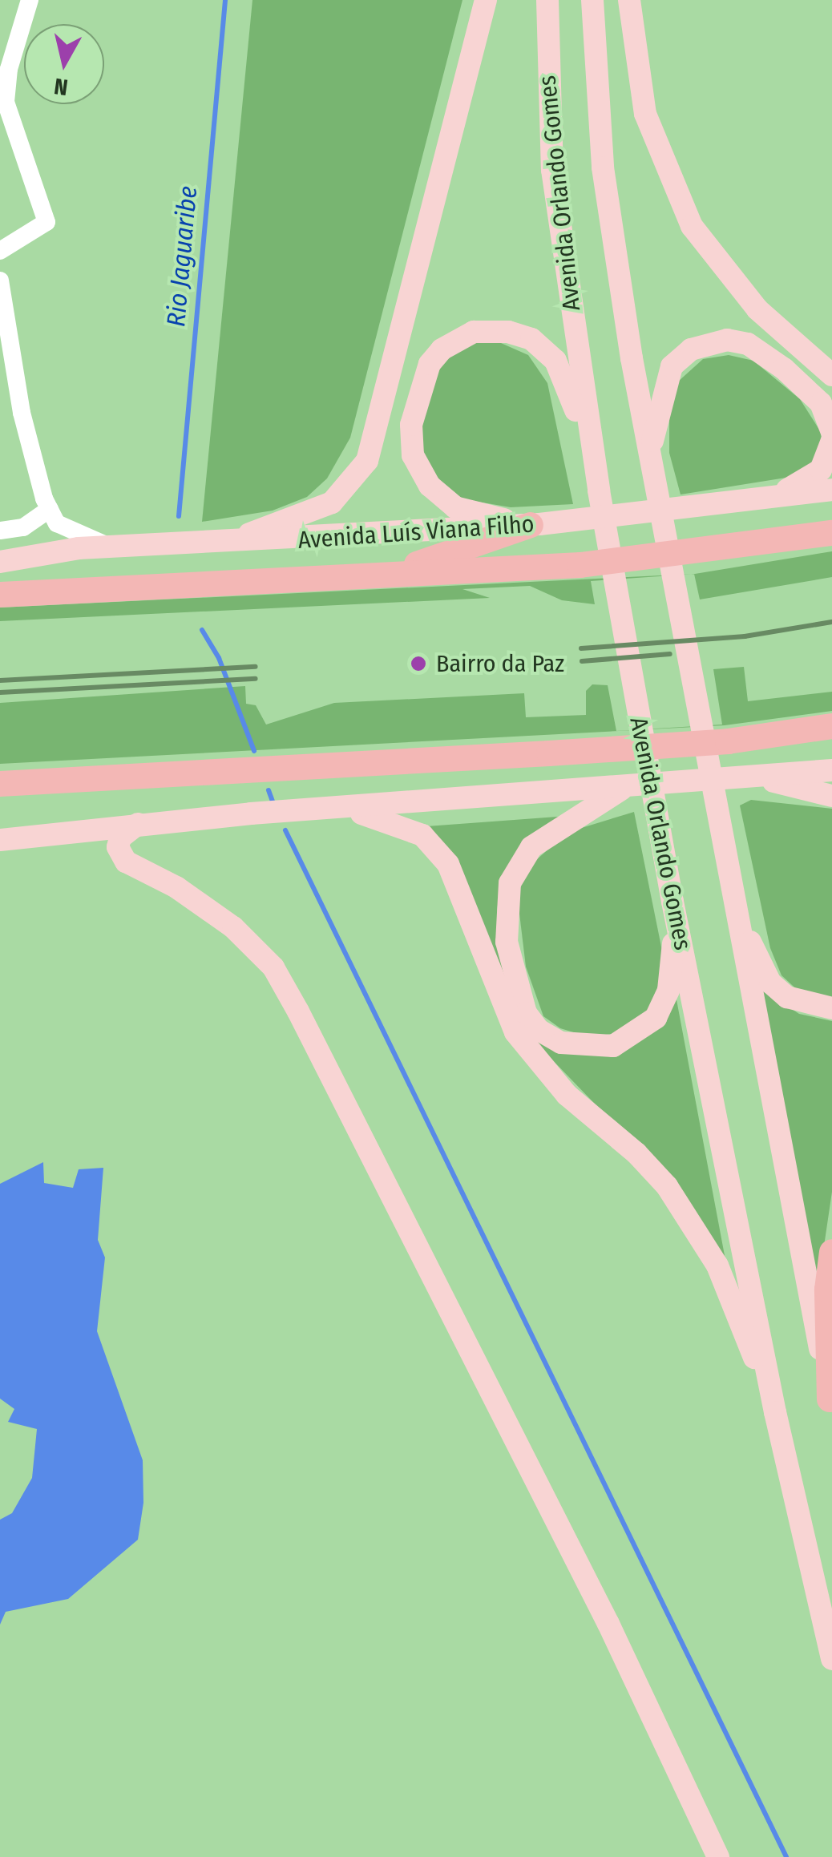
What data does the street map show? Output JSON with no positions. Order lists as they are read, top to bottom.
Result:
{
  "streets": {
    "highway": ["Avenida Luís Viana Filho"],
    "main road": ["Avenida Orlando Gomes"]
  },
  "water": ["Rio Jaguaribe"],
  "places": ["Bairro da Paz"],
  "north": "bottom"
}
